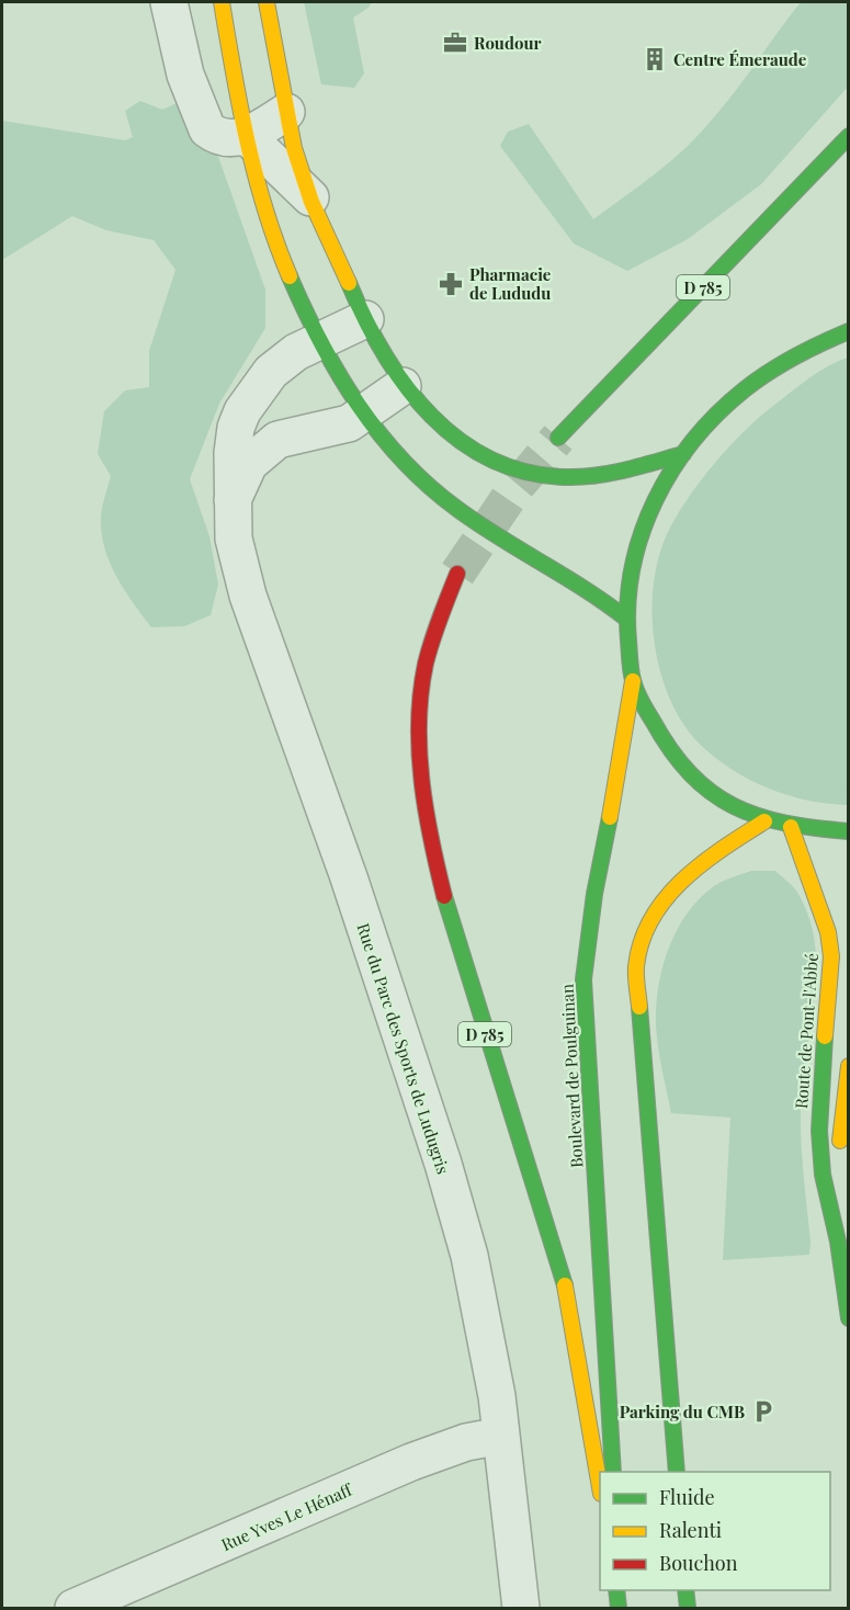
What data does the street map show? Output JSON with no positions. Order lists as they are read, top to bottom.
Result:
{
  "streets": {
    "main road": ["D 785", "Route de Pont-l'Abbé", "Boulevard de Poulguinan"],
    "street": ["Rue du Parc des Sports de Ludugris", "Rue Yves Le Hénaff"]
  },
  "crossings": [
    ["Rue du Parc des Sports de Ludugris", "Rue Yves Le Hénaff"]
  ],
  "places": {
    "office": ["Roudour"],
    "building": ["Centre Émeraude"],
    "pharmacy": ["Pharmacie de Lududu"],
    "parking": ["Parking du CMB"]
  },
  "legend": ["Fluide", "Ralenti", "Bouchon"]
}
